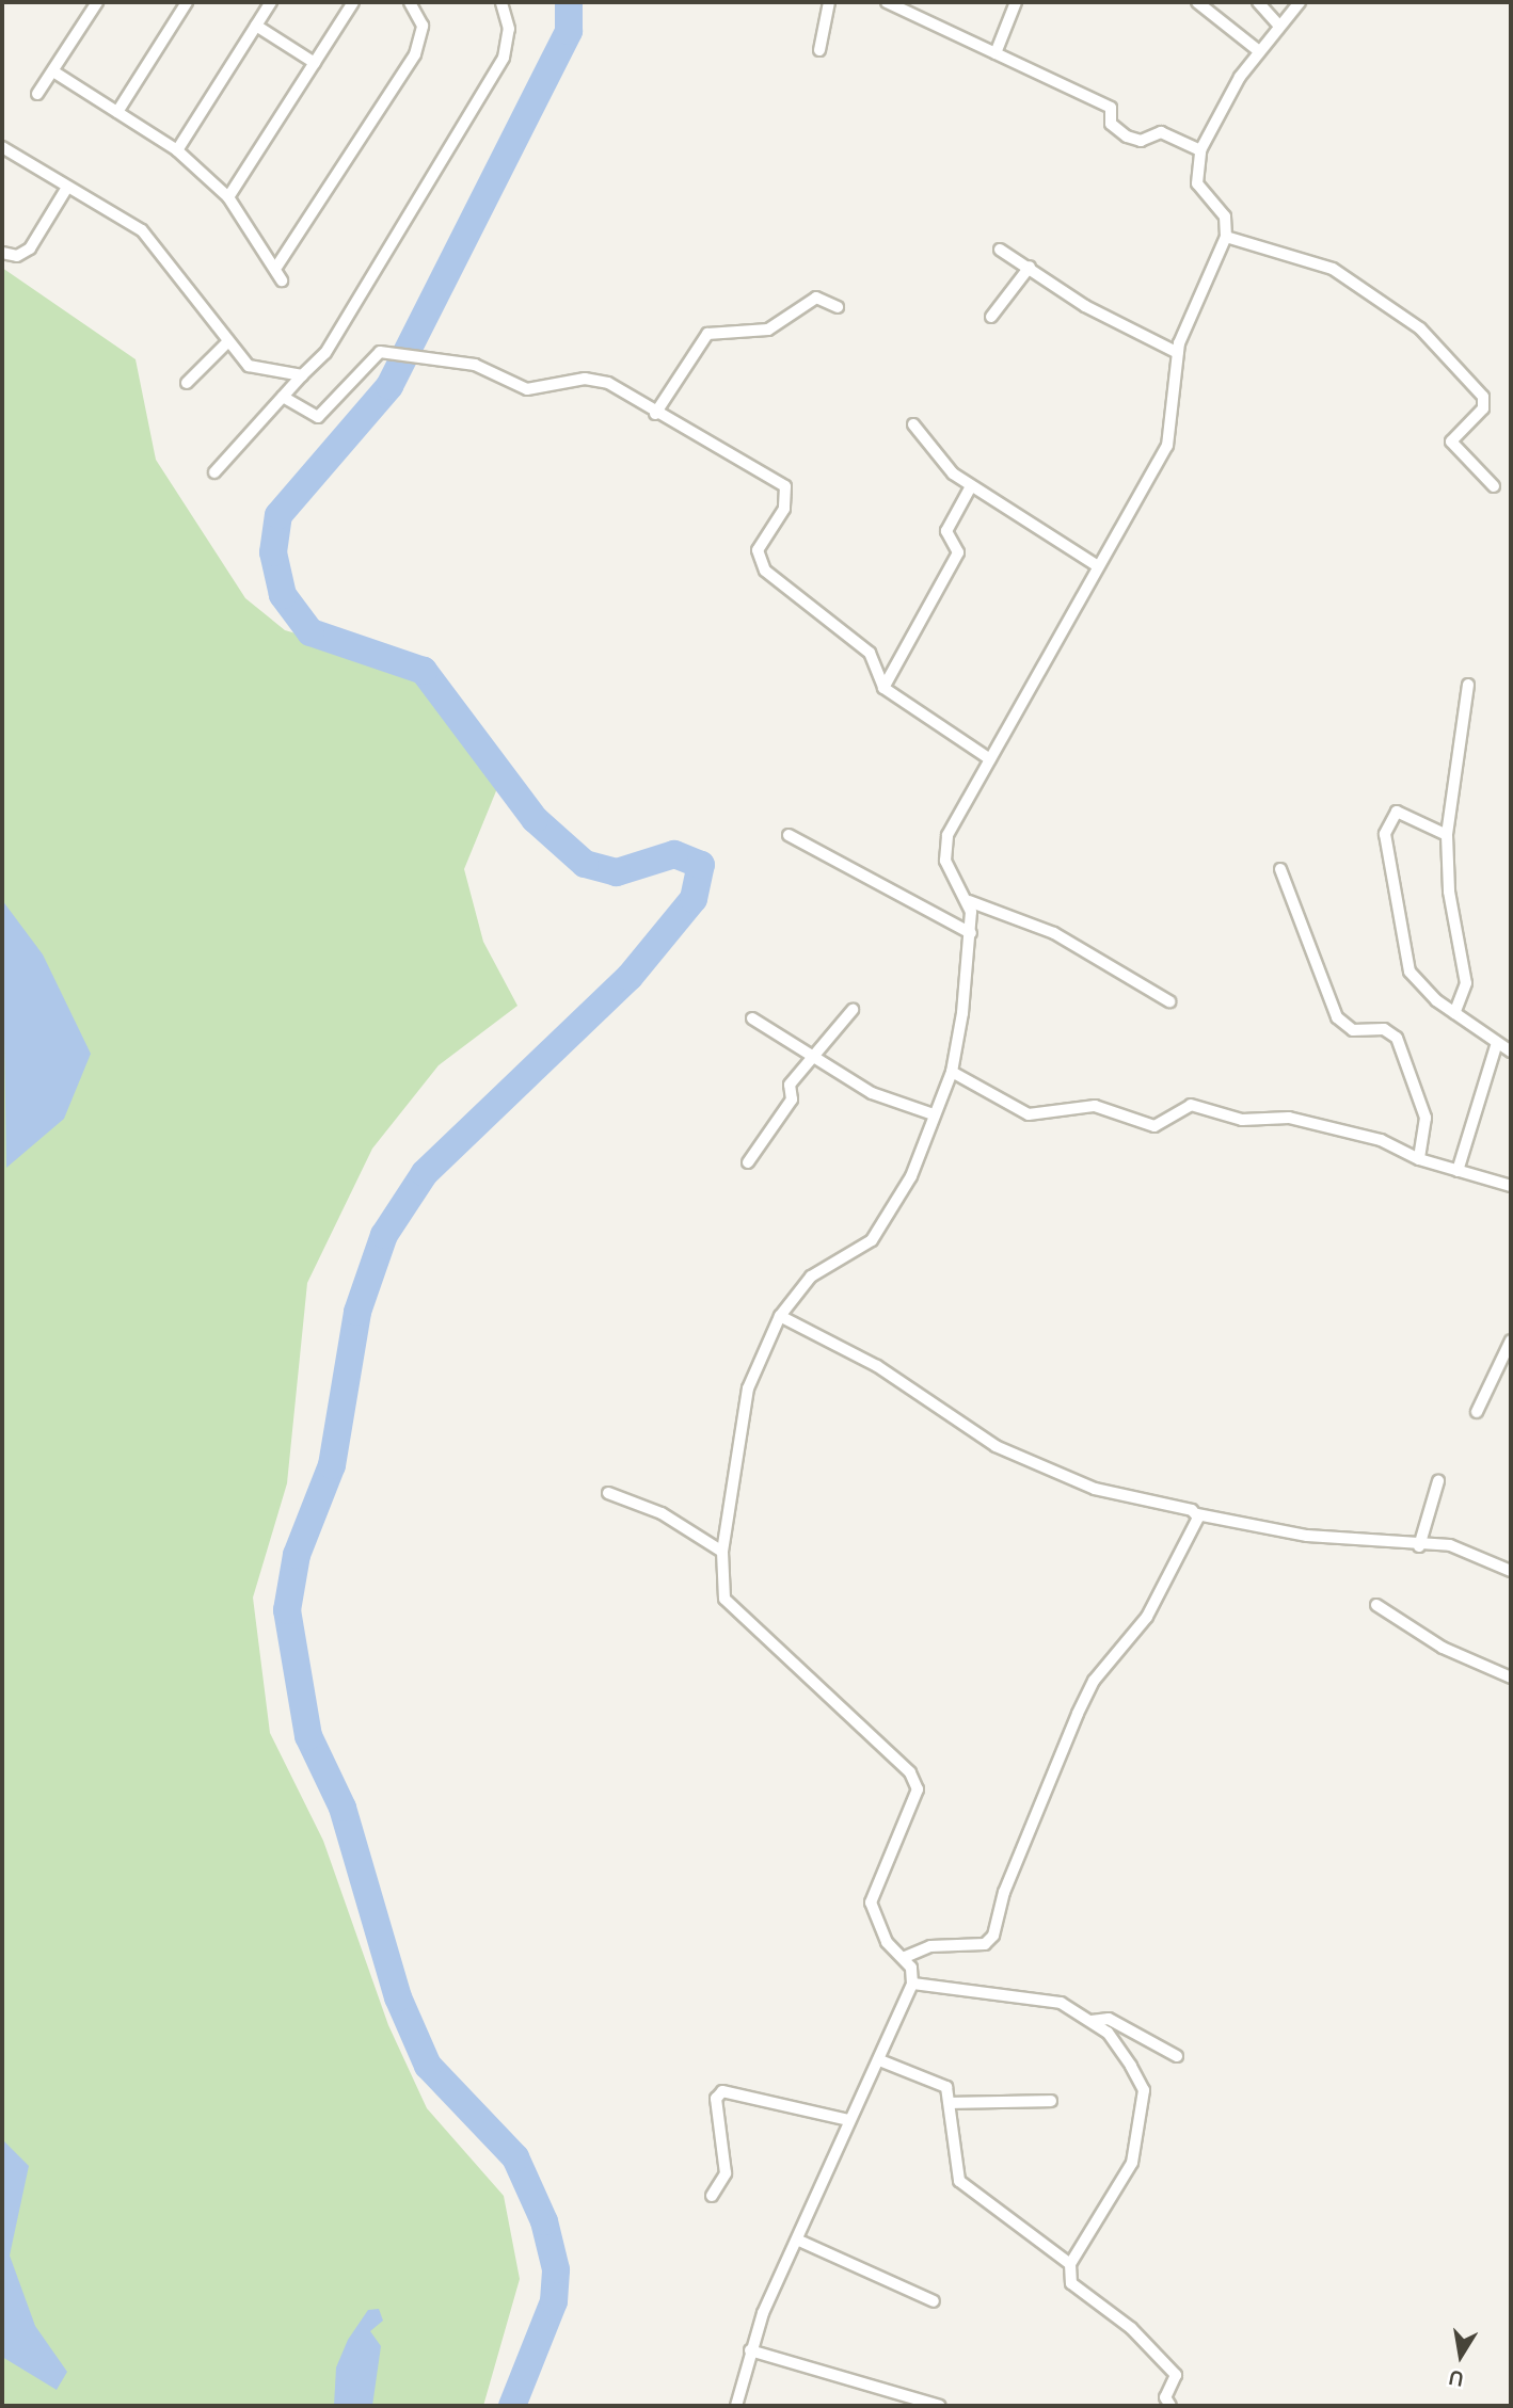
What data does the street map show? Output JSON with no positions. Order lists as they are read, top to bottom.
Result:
{
  "north": "bottom"
}
